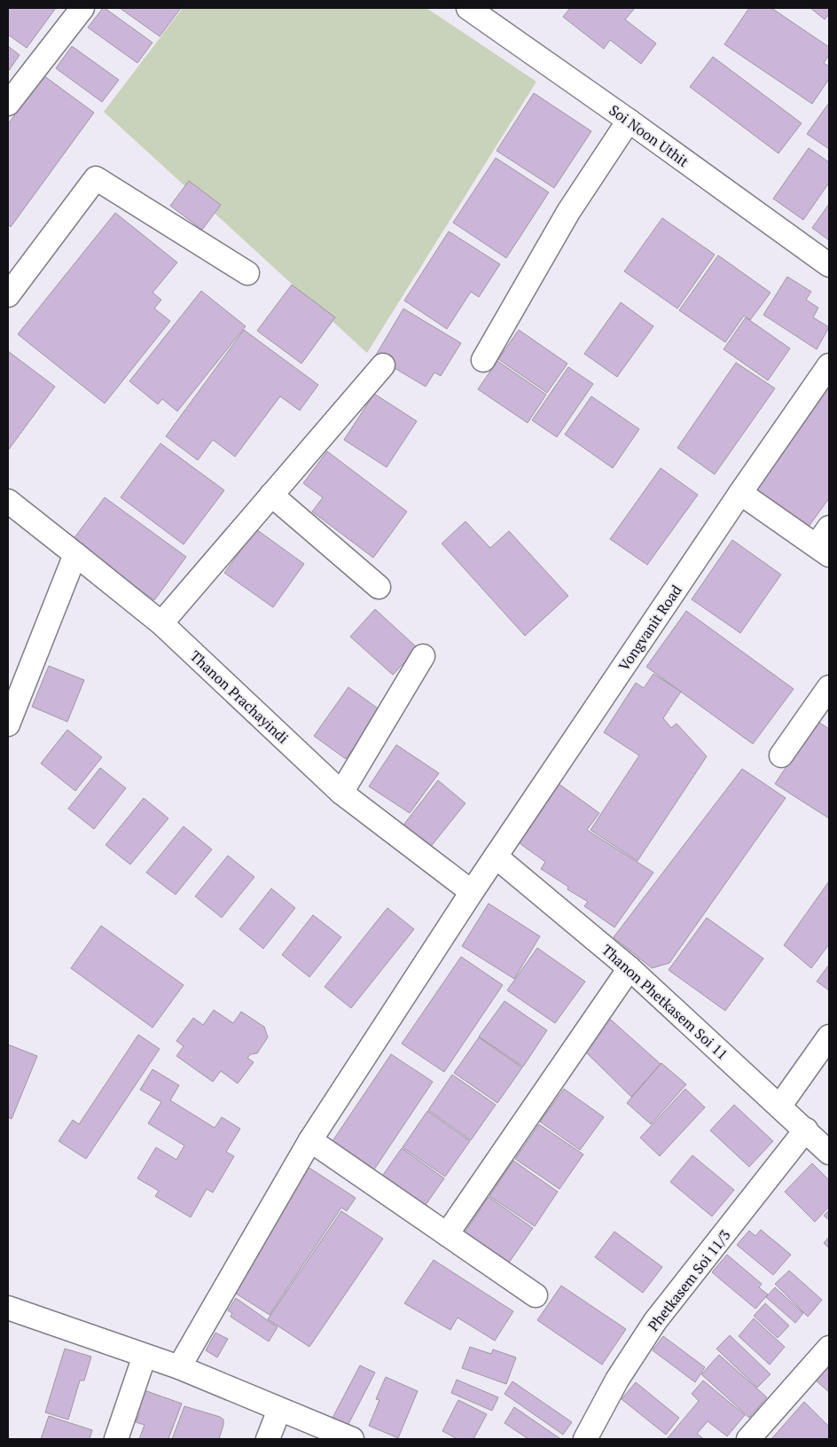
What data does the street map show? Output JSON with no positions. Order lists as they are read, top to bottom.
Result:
{
  "streets": {
    "street": [
      "Soi Noon Uthit",
      "Vongvanit Road",
      "Thanon Prachayindi",
      "Thanon Phetkasem Soi 11",
      "Phetkasem Soi 11/3"
    ]
  },
  "crossings": [
    ["Vongvanit Road", "Thanon Prachayindi"],
    ["Vongvanit Road", "Thanon Phetkasem Soi 11"],
    ["Thanon Phetkasem Soi 11", "Phetkasem Soi 11/3"]
  ]
}
